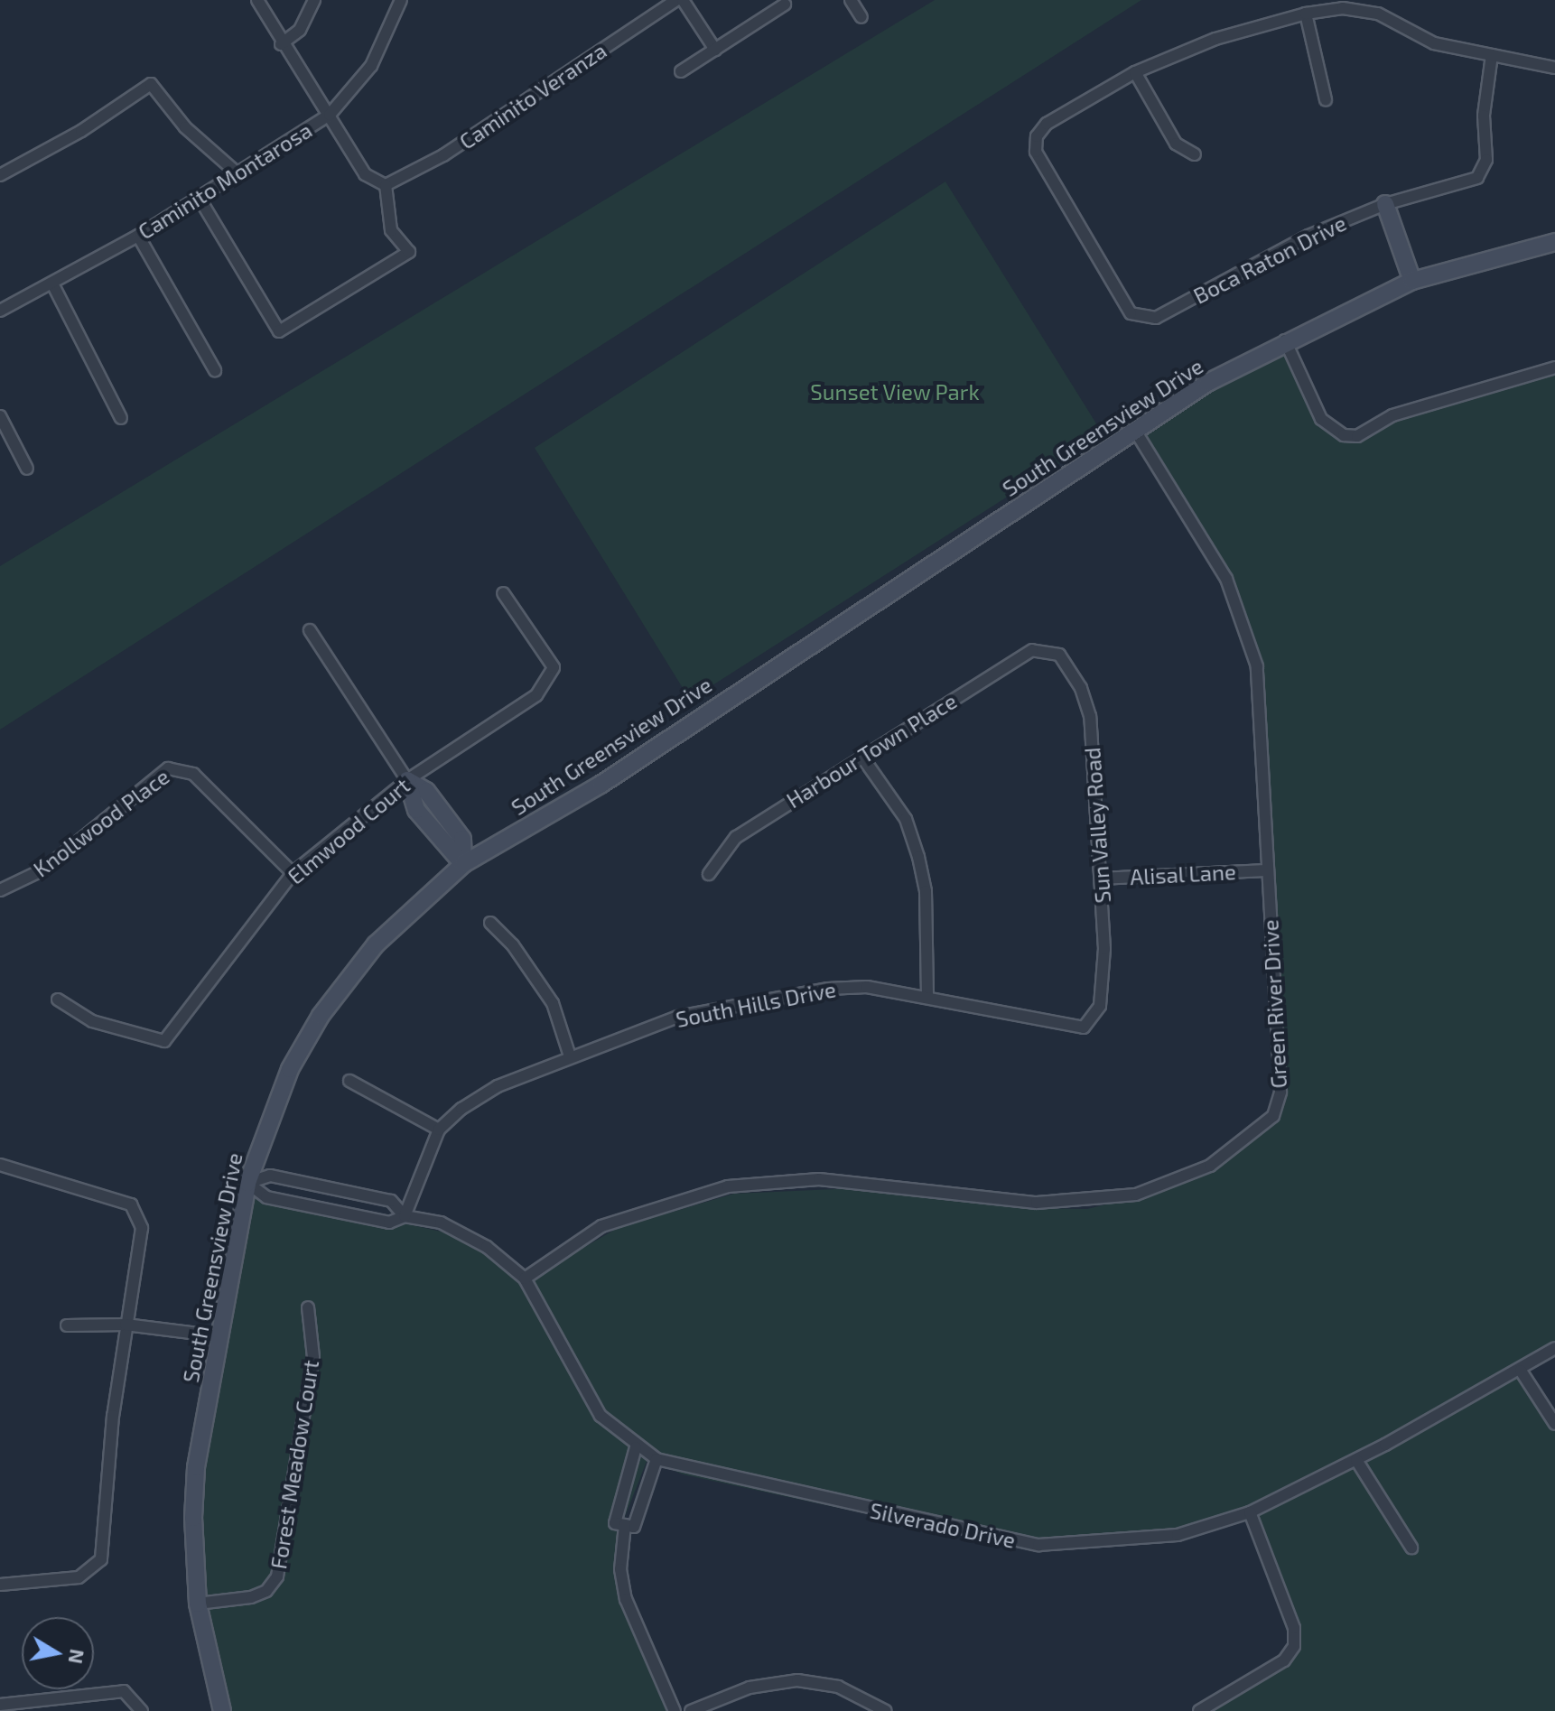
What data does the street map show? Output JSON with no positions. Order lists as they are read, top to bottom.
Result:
{
  "streets": {
    "street": [
      "Caminito Veranza",
      "Caminito Montarosa",
      "Boca Raton Drive",
      "South Greensview Drive",
      "Harbour Town Place",
      "Knollwood Place",
      "Sun Valley Road",
      "Elmwood Court",
      "Alisal Lane",
      "South Hills Drive",
      "Green River Drive",
      "Forest Meadow Court",
      "Silverado Drive"
    ]
  },
  "crossings": [
    ["South Greensview Drive", "Green River Drive"],
    ["South Greensview Drive", "Forest Meadow Court"],
    ["South Greensview Drive", "Silverado Drive"],
    ["Harbour Town Place", "Sun Valley Road"],
    ["Knollwood Place", "Elmwood Court"],
    ["Sun Valley Road", "Alisal Lane"],
    ["Sun Valley Road", "South Hills Drive"],
    ["Alisal Lane", "Green River Drive"],
    ["Green River Drive", "Silverado Drive"]
  ],
  "parks": ["Sunset View Park"],
  "north": "right"
}
